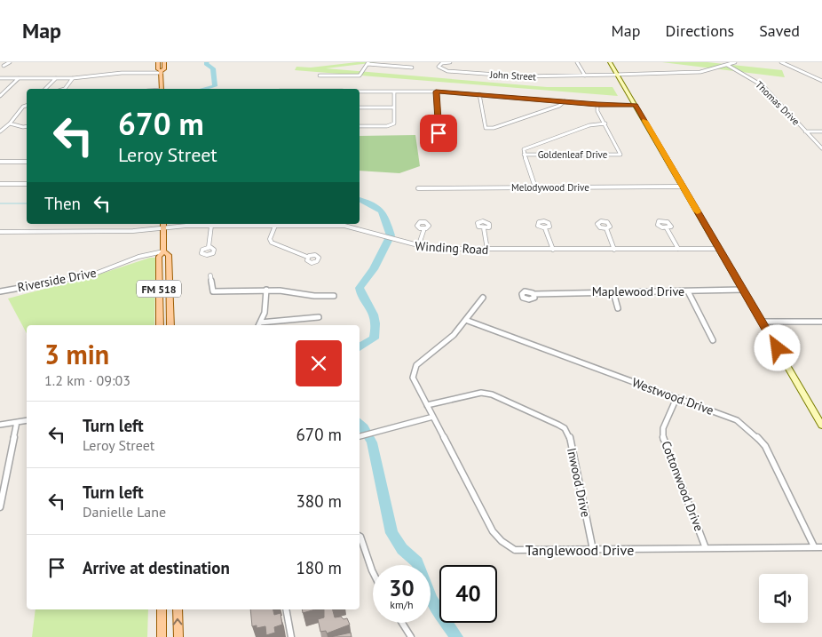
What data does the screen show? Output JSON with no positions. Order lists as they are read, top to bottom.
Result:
{
  "streets": {
    "main road": ["FM 518"],
    "street": [
      "John Street",
      "Thomas Drive",
      "Goldenleaf Drive",
      "Melodywood Drive",
      "Winding Road",
      "Riverside Drive",
      "Maplewood Drive",
      "Westwood Drive",
      "Inwood Drive",
      "Cottonwood Drive",
      "Tanglewood Drive"
    ]
  },
  "crossings": [
    ["John Street", "Thomas Drive"],
    ["Winding Road", "FM 518"],
    ["Riverside Drive", "FM 518"],
    ["Westwood Drive", "Cottonwood Drive"],
    ["Westwood Drive", "Tanglewood Drive"],
    ["Inwood Drive", "Tanglewood Drive"],
    ["Cottonwood Drive", "Tanglewood Drive"]
  ],
  "page": {
    "header": "Map",
    "nav": ["Map", "Directions", "Saved"],
    "turn": ["670 m", "Leroy Street"],
    "then": "Then",
    "heading": ["3 min", "1.2 km · 09:03"],
    "list": [
      {
        "name": "Turn left",
        "note": "Leroy Street",
        "value": "670 m"
      },
      {
        "name": "Turn left",
        "note": "Danielle Lane",
        "value": "380 m"
      },
      {
        "name": "Arrive at destination",
        "value": "180 m"
      }
    ],
    "speed": "30 km/h",
    "limit": "40"
  }
}
